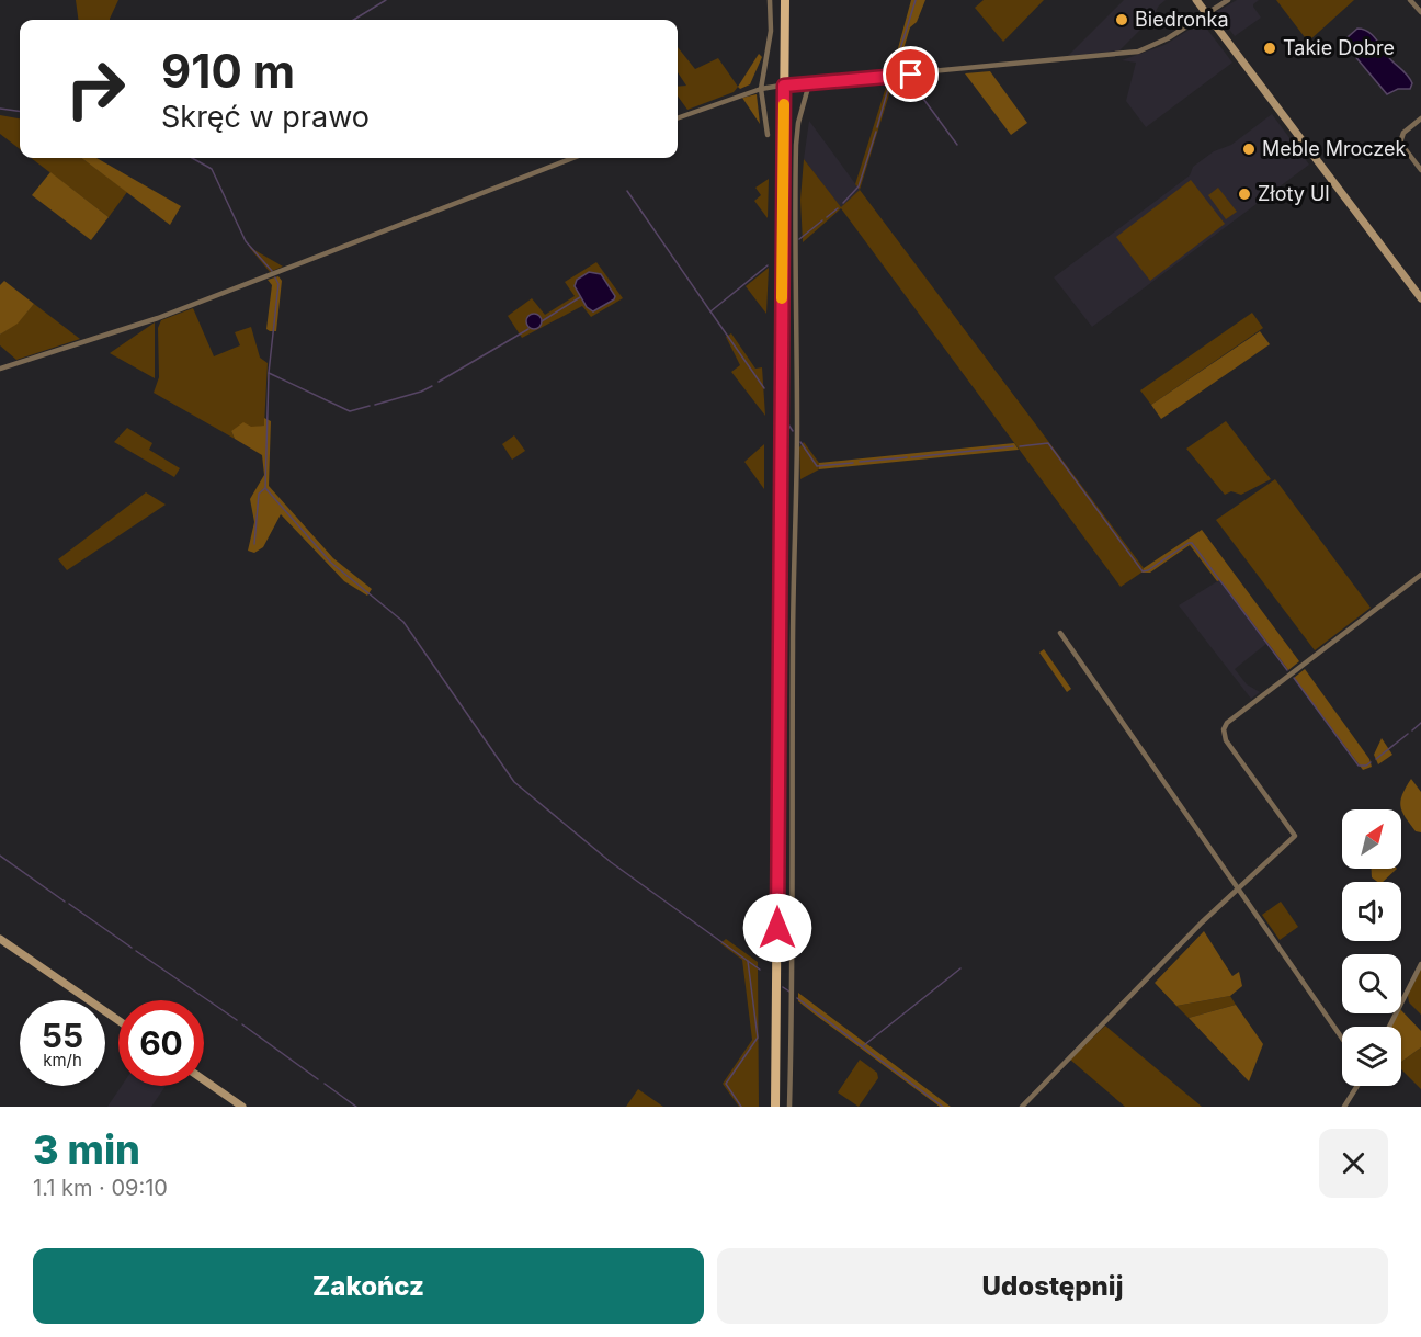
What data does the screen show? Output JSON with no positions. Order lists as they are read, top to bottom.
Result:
{
  "places": [
    "Biedronka",
    "Takie Dobre",
    "Meble Mroczek",
    "Złoty Ul"
  ],
  "north": "top right",
  "page": {
    "turn": ["910 m", "Skręć w prawo"],
    "speed": "55 km/h",
    "limit": "60",
    "heading": ["3 min", "1.1 km · 09:10"],
    "buttons": ["Zakończ", "Udostępnij"]
  }
}
